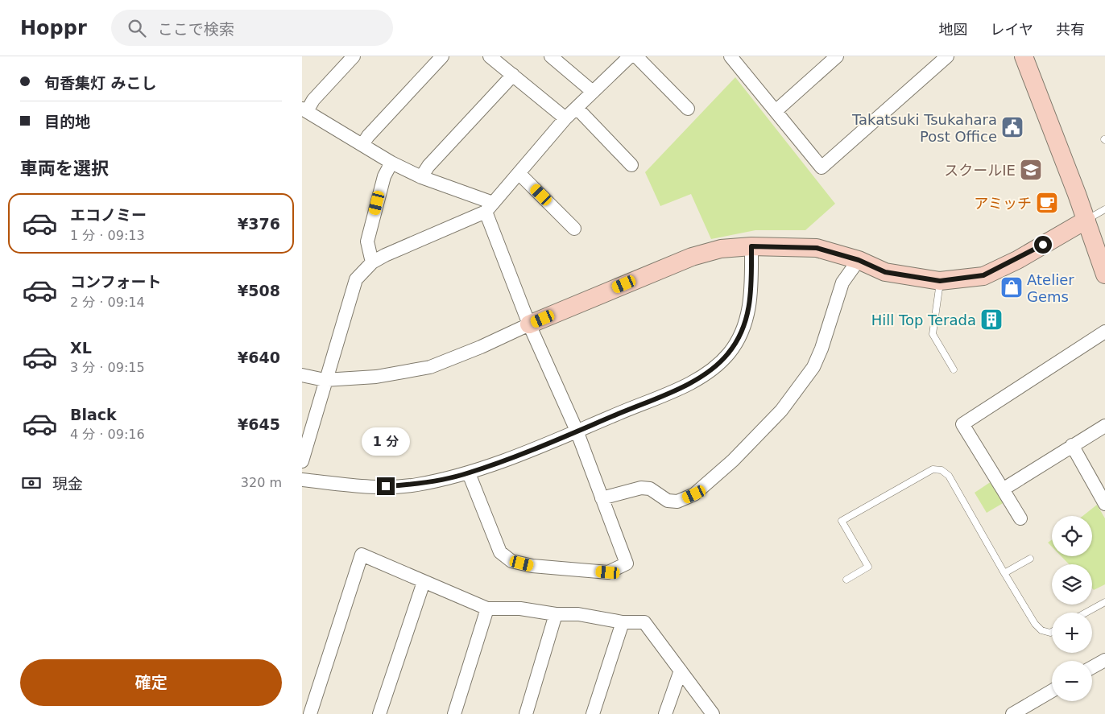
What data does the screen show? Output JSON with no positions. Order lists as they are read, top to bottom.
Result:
{
  "places": {
    "public building": ["Takatsuki Tsukahara Post Office"],
    "school or university": ["スクールIE"],
    "cafe": ["アミッチ"],
    "shop": ["Atelier Gems"],
    "building": ["Hill Top Terada"]
  },
  "page": {
    "header": "Hoppr",
    "search": "ここで検索",
    "nav": ["地図", "レイヤ", "共有"],
    "banner": ["旬香集灯 みこし", "目的地"],
    "heading": "車両を選択",
    "list": [
      {
        "name": "エコノミー",
        "note": "1 分 · 09:13",
        "value": "¥376"
      },
      {
        "name": "コンフォート",
        "note": "2 分 · 09:14",
        "value": "¥508"
      },
      {
        "name": "XL",
        "note": "3 分 · 09:15",
        "value": "¥640"
      },
      {
        "name": "Black",
        "note": "4 分 · 09:16",
        "value": "¥645"
      }
    ],
    "bubble": "1 分",
    "pay": ["現金", "320 m"],
    "map_buttons": ["+", "−"],
    "buttons": "確定"
  }
}
